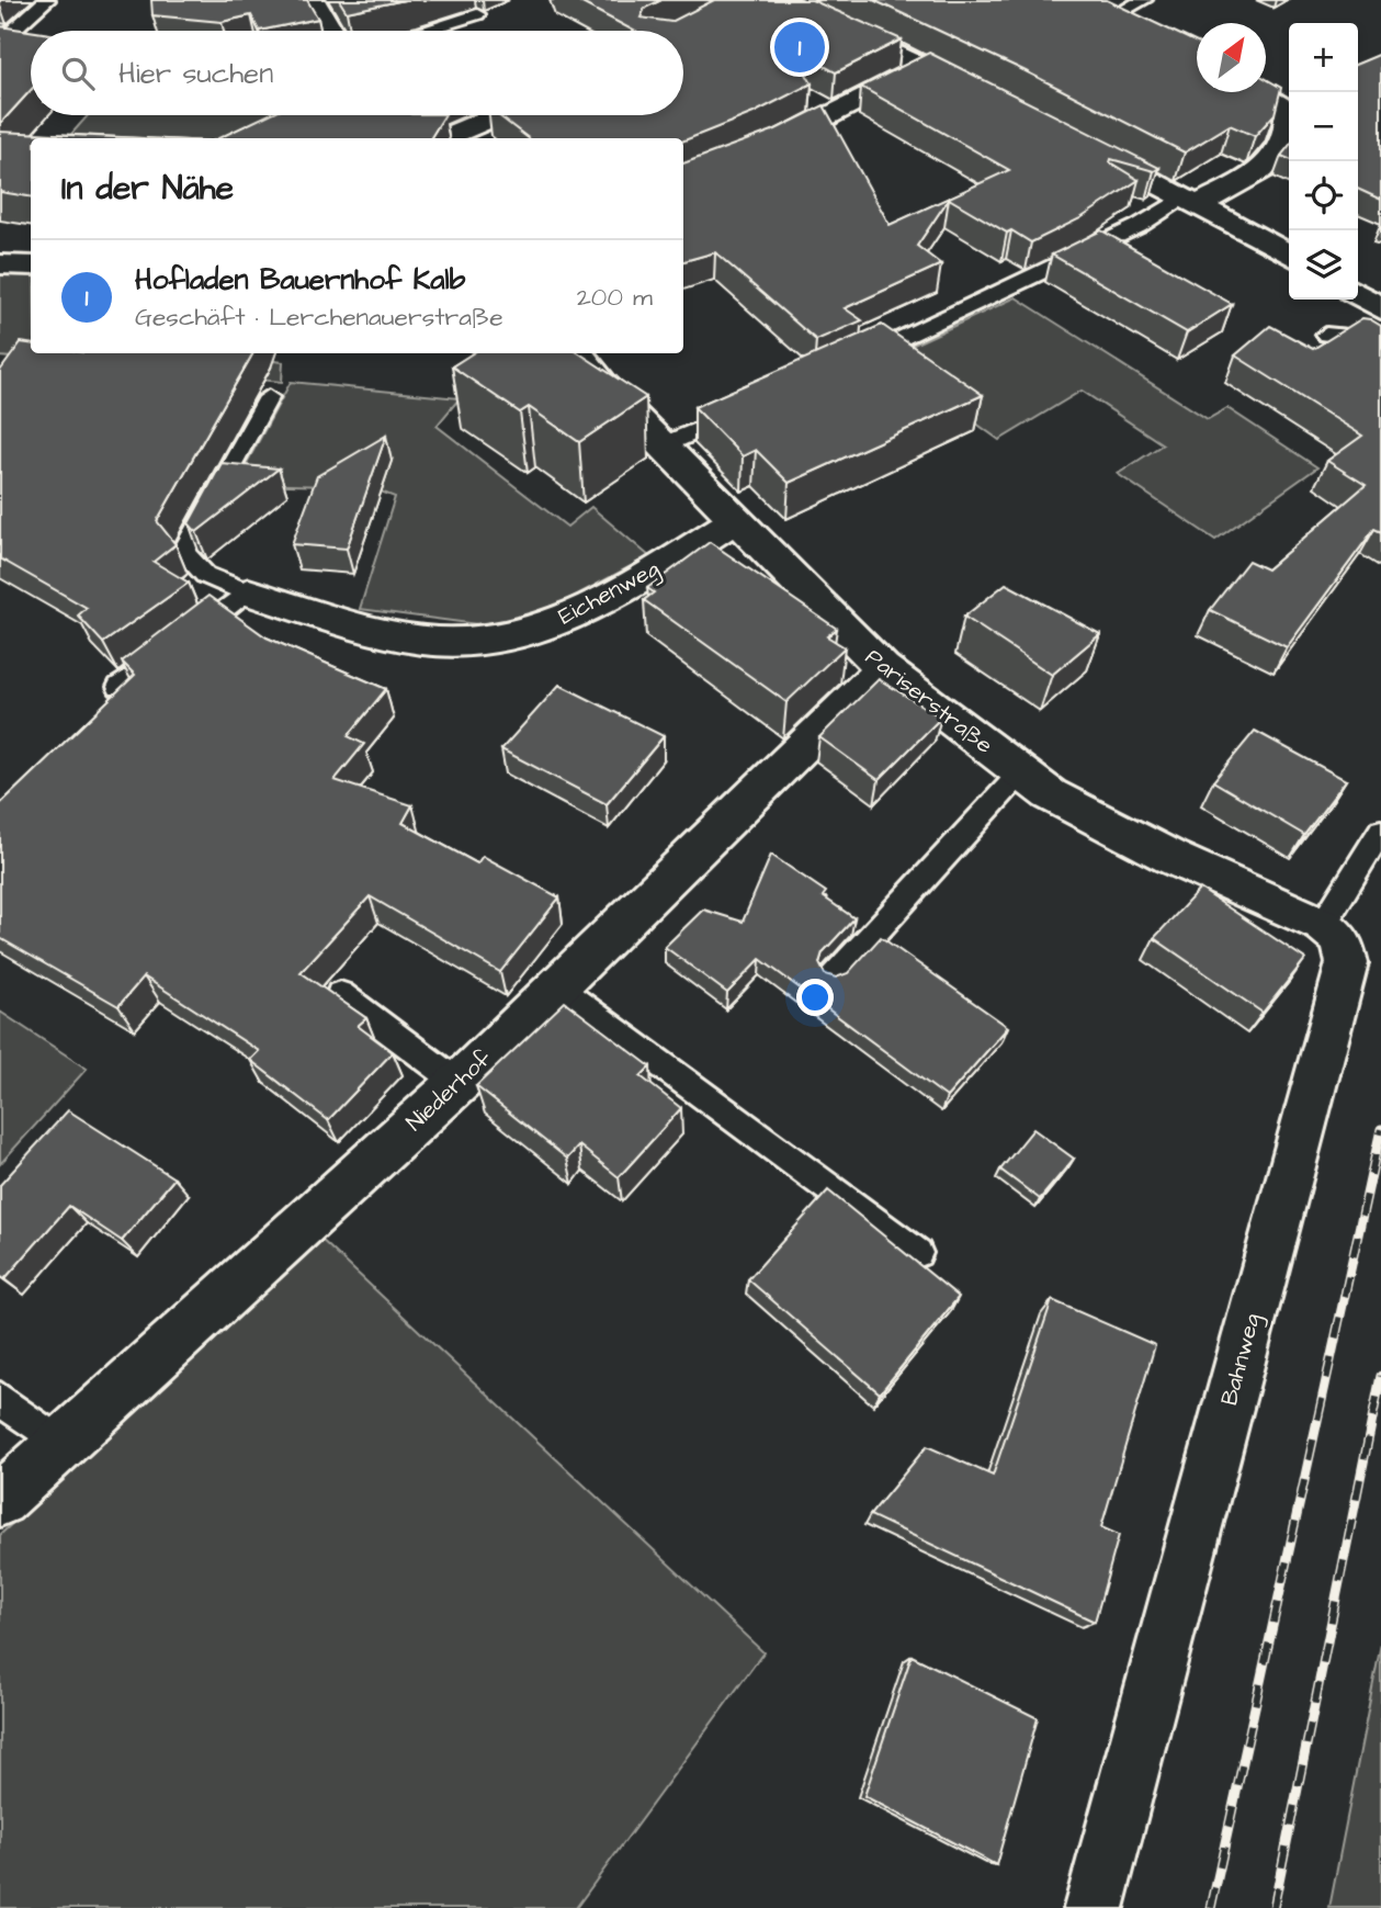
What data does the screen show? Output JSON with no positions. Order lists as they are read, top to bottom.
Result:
{
  "streets": {
    "street": [
      "Eichenweg",
      "Pariserstraße",
      "Niederhof",
      "Bahnweg"
    ]
  },
  "crossings": [
    ["Eichenweg", "Pariserstraße"],
    ["Pariserstraße", "Niederhof"],
    ["Pariserstraße", "Bahnweg"]
  ],
  "north": "top right",
  "page": {
    "pins": "1",
    "map_buttons": ["+", "−"],
    "search": "Hier suchen",
    "heading": "In der Nähe",
    "list": [
      {
        "mark": "1",
        "name": "Hofladen Bauernhof Kalb",
        "note": "Geschäft · Lerchenauerstraße",
        "value": "200 m"
      }
    ]
  }
}
